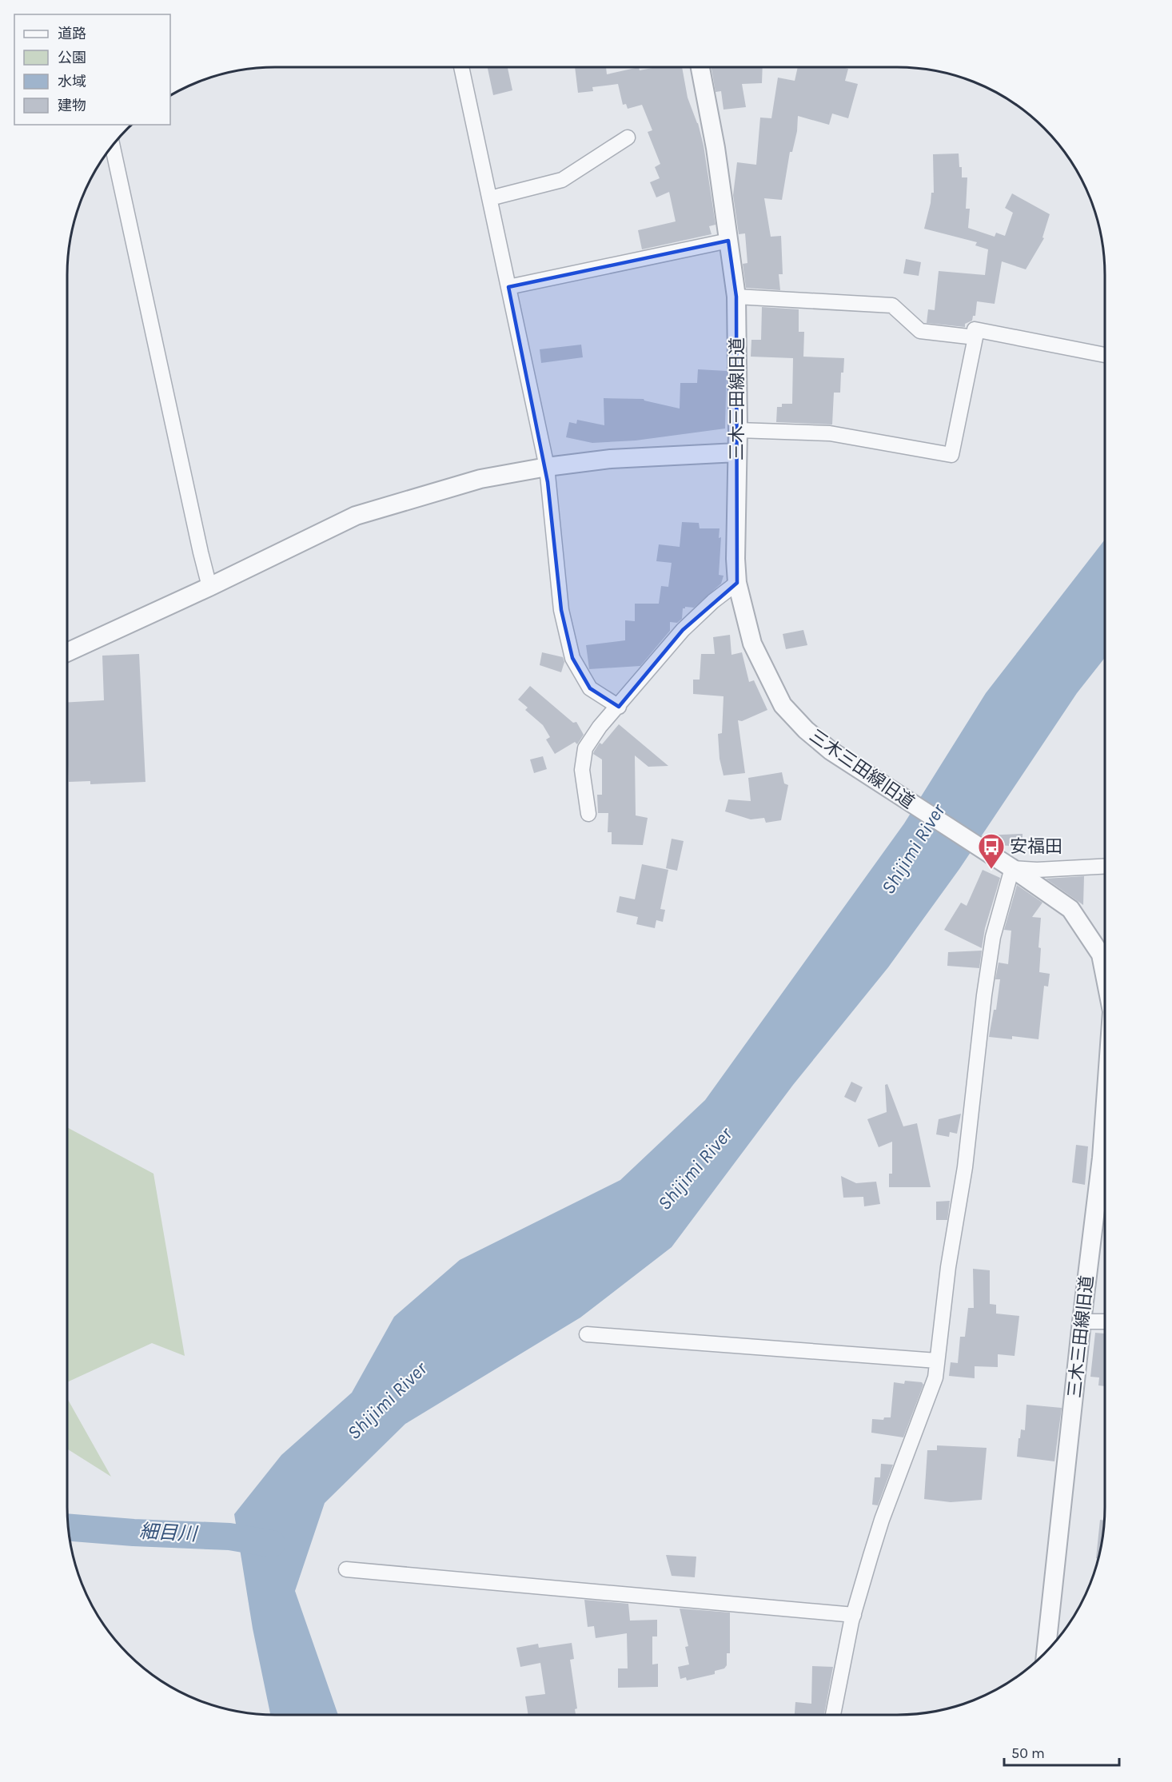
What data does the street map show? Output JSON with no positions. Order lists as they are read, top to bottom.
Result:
{
  "streets": {
    "street": ["三木三田線旧道"]
  },
  "water": ["Shijimi River", "細目川"],
  "places": {
    "bus stop": ["安福田"]
  },
  "legend": [
    "道路",
    "公園",
    "水域",
    "建物"
  ],
  "scale_bar": "50 m"
}
